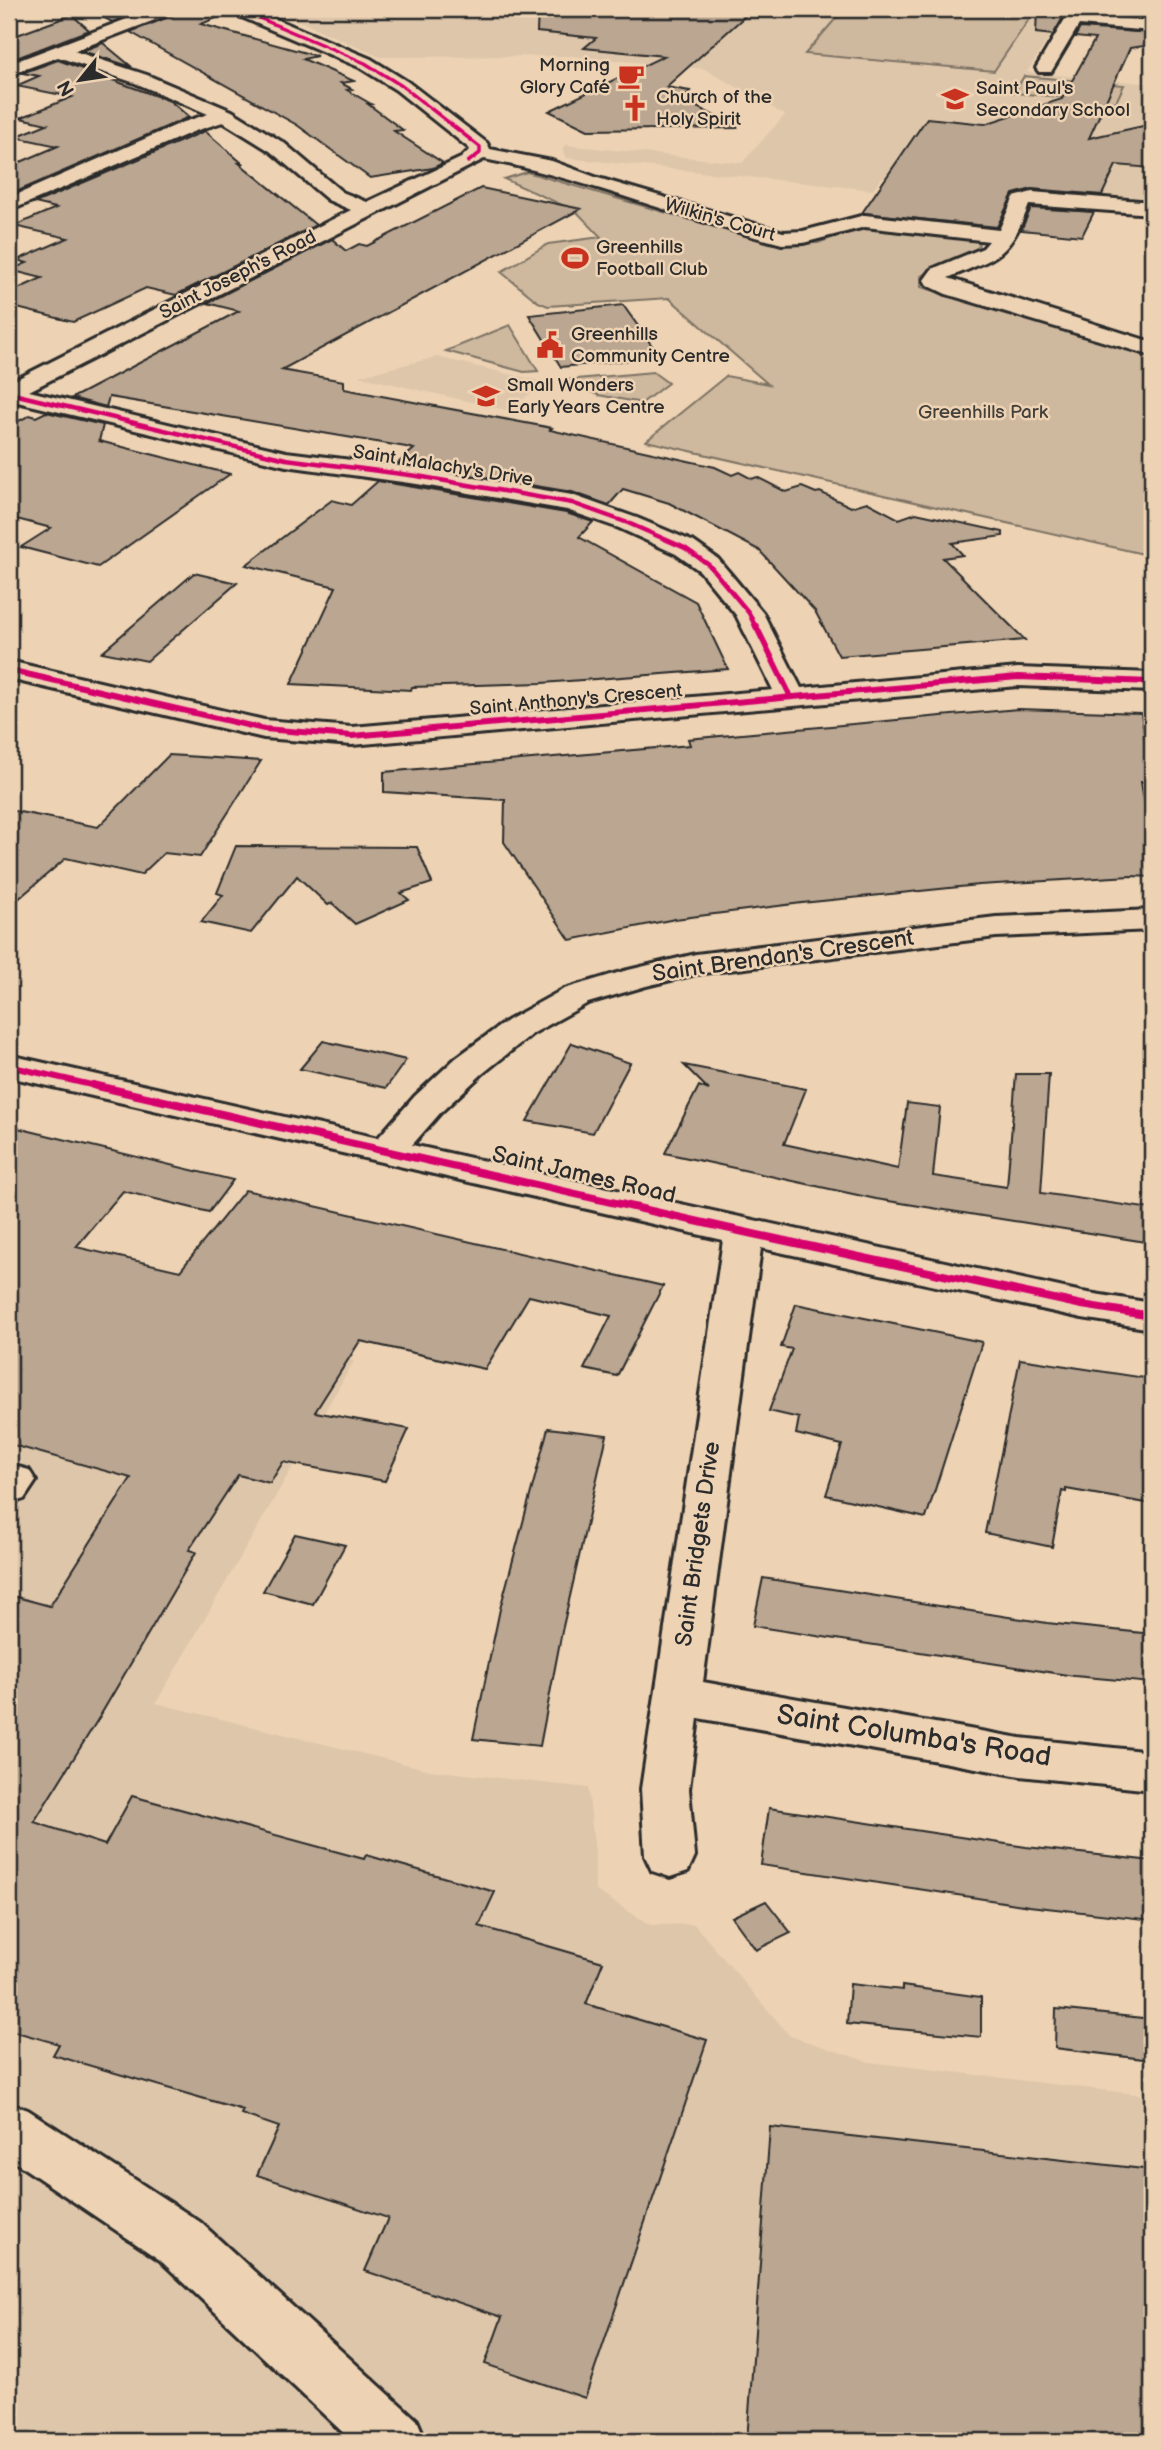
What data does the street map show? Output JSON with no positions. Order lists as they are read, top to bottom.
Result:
{
  "streets": {
    "street": [
      "Wilkin's Court",
      "Saint Joseph's Road",
      "Saint Malachy's Drive",
      "Saint Anthony's Crescent",
      "Saint Brendan's Crescent",
      "Saint James Road",
      "Saint Bridgets Drive",
      "Saint Columba's Road"
    ]
  },
  "crossings": [
    ["Wilkin's Court", "Saint Joseph's Road"],
    ["Saint Joseph's Road", "Saint Malachy's Drive"],
    ["Saint Malachy's Drive", "Saint Anthony's Crescent"],
    ["Saint Brendan's Crescent", "Saint James Road"],
    ["Saint James Road", "Saint Bridgets Drive"],
    ["Saint Bridgets Drive", "Saint Columba's Road"]
  ],
  "parks": ["Greenhills Park"],
  "places": {
    "cafe": ["Morning Glory Café"],
    "school or university": ["Saint Paul's Secondary School", "Small Wonders Early Years Centre"],
    "church": ["Church of the Holy Spirit"],
    "sports": ["Greenhills Football Club"],
    "public building": ["Greenhills Community Centre"]
  },
  "north": "bottom left"
}
